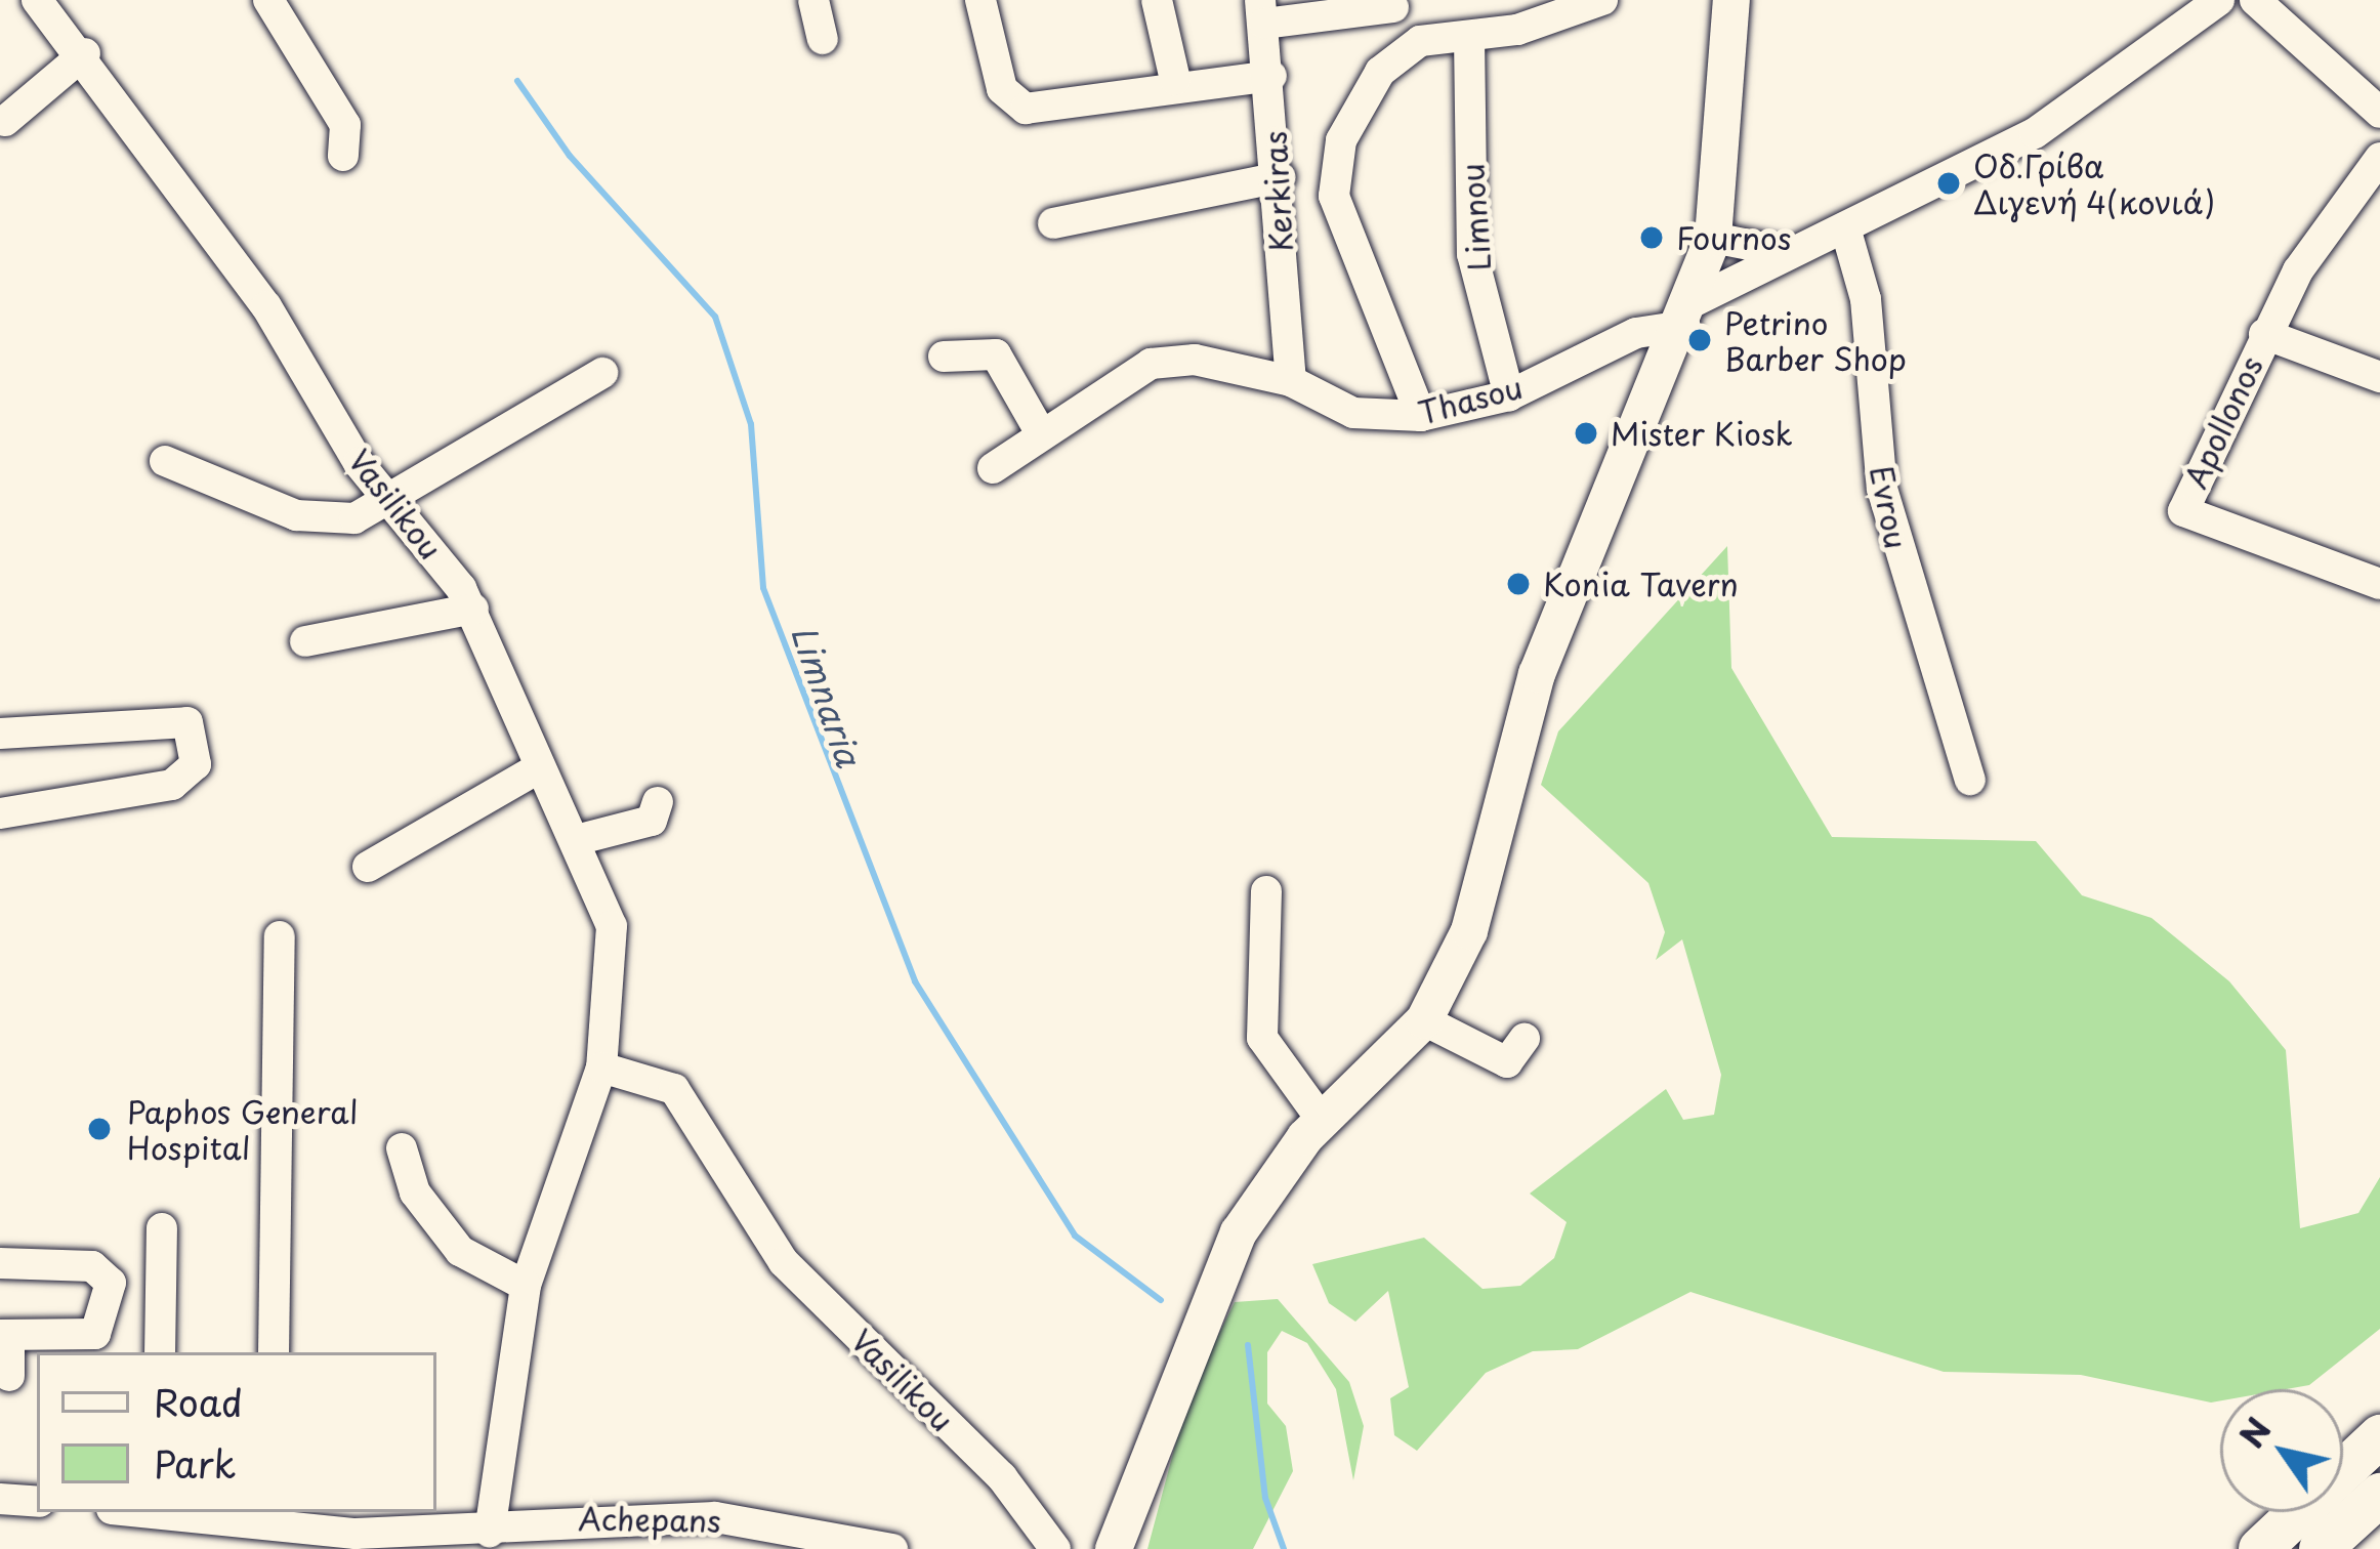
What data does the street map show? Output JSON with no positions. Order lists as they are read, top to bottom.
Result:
{
  "streets": {
    "street": [
      "Kerkiras",
      "Limnou",
      "Thasou",
      "Apollonos",
      "Vasilikou",
      "Evrou",
      "Achepans"
    ]
  },
  "crossings": [
    ["Kerkiras", "Thasou"],
    ["Limnou", "Thasou"],
    ["Thasou", "Evrou"],
    ["Vasilikou", "Achepans"]
  ],
  "water": ["Limnaria"],
  "places": [
    "Οδ.Γρίβα Διγενή 4(κονιά)",
    "Fournos",
    "Petrino Barber Shop",
    "Mister Kiosk",
    "Konia Tavern",
    "Paphos General Hospital"
  ],
  "legend": ["Road", "Park"],
  "north": "top left"
}
